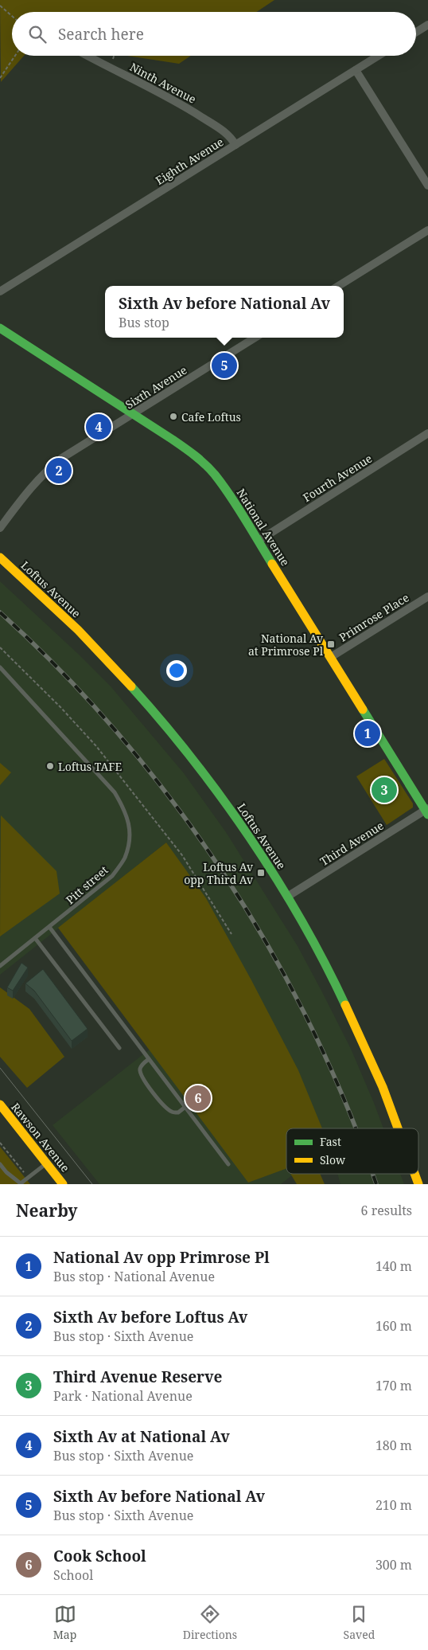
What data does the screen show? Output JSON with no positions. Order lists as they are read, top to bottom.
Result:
{
  "streets": {
    "street": [
      "Ninth Avenue",
      "Eighth Avenue",
      "Sixth Avenue",
      "Fourth Avenue",
      "National Avenue",
      "Loftus Avenue",
      "Primrose Place",
      "Third Avenue",
      "Rawson Avenue"
    ],
    "lane": ["Pitt street"]
  },
  "crossings": [
    ["Ninth Avenue", "Eighth Avenue"],
    ["Sixth Avenue", "National Avenue"],
    ["Fourth Avenue", "National Avenue"],
    ["National Avenue", "Primrose Place"],
    ["National Avenue", "Third Avenue"],
    ["Loftus Avenue", "Third Avenue"]
  ],
  "places": {
    "other": ["Cafe Loftus", "Loftus TAFE"],
    "transit": ["National Av at Primrose Pl", "Loftus Av opp Third Av"]
  },
  "legend": ["Fast", "Slow"],
  "page": {
    "search": "Search here",
    "popup": ["Sixth Av before National Av", "Bus stop"],
    "pins": [
      "5",
      "4",
      "2",
      "1",
      "3",
      "6"
    ],
    "heading": ["Nearby", "6 results"],
    "list": [
      {
        "mark": "1",
        "name": "National Av opp Primrose Pl",
        "note": "Bus stop · National Avenue",
        "value": "140 m"
      },
      {
        "mark": "2",
        "name": "Sixth Av before Loftus Av",
        "note": "Bus stop · Sixth Avenue",
        "value": "160 m"
      },
      {
        "mark": "3",
        "name": "Third Avenue Reserve",
        "note": "Park · National Avenue",
        "value": "170 m"
      },
      {
        "mark": "4",
        "name": "Sixth Av at National Av",
        "note": "Bus stop · Sixth Avenue",
        "value": "180 m"
      },
      {
        "mark": "5",
        "name": "Sixth Av before National Av",
        "note": "Bus stop · Sixth Avenue",
        "value": "210 m"
      },
      {
        "mark": "6",
        "name": "Cook School",
        "note": "School",
        "value": "300 m"
      }
    ],
    "nav": ["Map", "Directions", "Saved"]
  }
}
